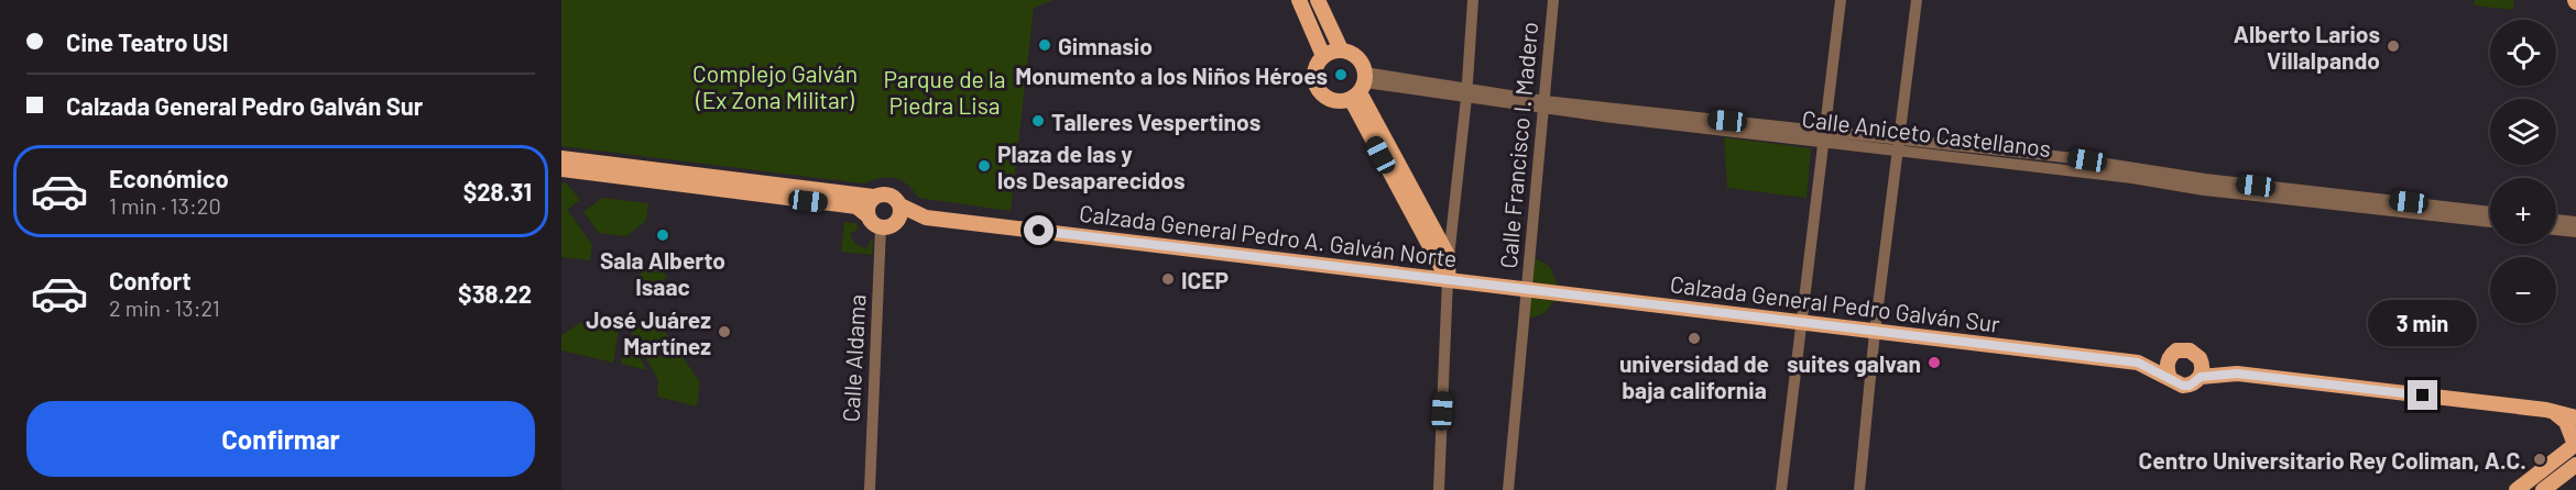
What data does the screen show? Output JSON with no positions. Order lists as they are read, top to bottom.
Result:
{
  "streets": {
    "main road": ["Calzada General Pedro A. Galván Norte", "Calzada General Pedro Galván Sur"],
    "street": ["Calle Aniceto Castellanos", "Calle Francisco I. Madero", "Calle Aldama"]
  },
  "crossings": [
    ["Calle Aniceto Castellanos", "Calle Francisco I. Madero"],
    ["Calle Francisco I. Madero", "Calzada General Pedro A. Galván Norte"],
    ["Calle Francisco I. Madero", "Calzada General Pedro Galván Sur"],
    ["Calzada General Pedro A. Galván Norte", "Calzada General Pedro Galván Sur"],
    ["Calzada General Pedro A. Galván Norte", "Calle Aldama"]
  ],
  "parks": ["Complejo Galván (Ex Zona Militar)", "Parque de la Piedra Lisa"],
  "places": [
    "Gimnasio",
    "Alberto Larios Villalpando",
    "Monumento a los Niños Héroes",
    "Talleres Vespertinos",
    "Plaza de las y los Desaparecidos",
    "Sala Alberto Isaac",
    "ICEP",
    "José Juárez Martínez",
    "universidad de baja california",
    "suites galvan",
    "Centro Universitario Rey Coliman, A.C."
  ],
  "page": {
    "banner": ["Cine Teatro USI", "Calzada General Pedro Galván Sur"],
    "map_buttons": ["+", "−"],
    "list": [
      {
        "name": "Económico",
        "note": "1 min · 13:20",
        "value": "$28.31"
      },
      {
        "name": "Confort",
        "note": "2 min · 13:21",
        "value": "$38.22"
      }
    ],
    "bubble": "3 min",
    "buttons": "Confirmar"
  }
}
